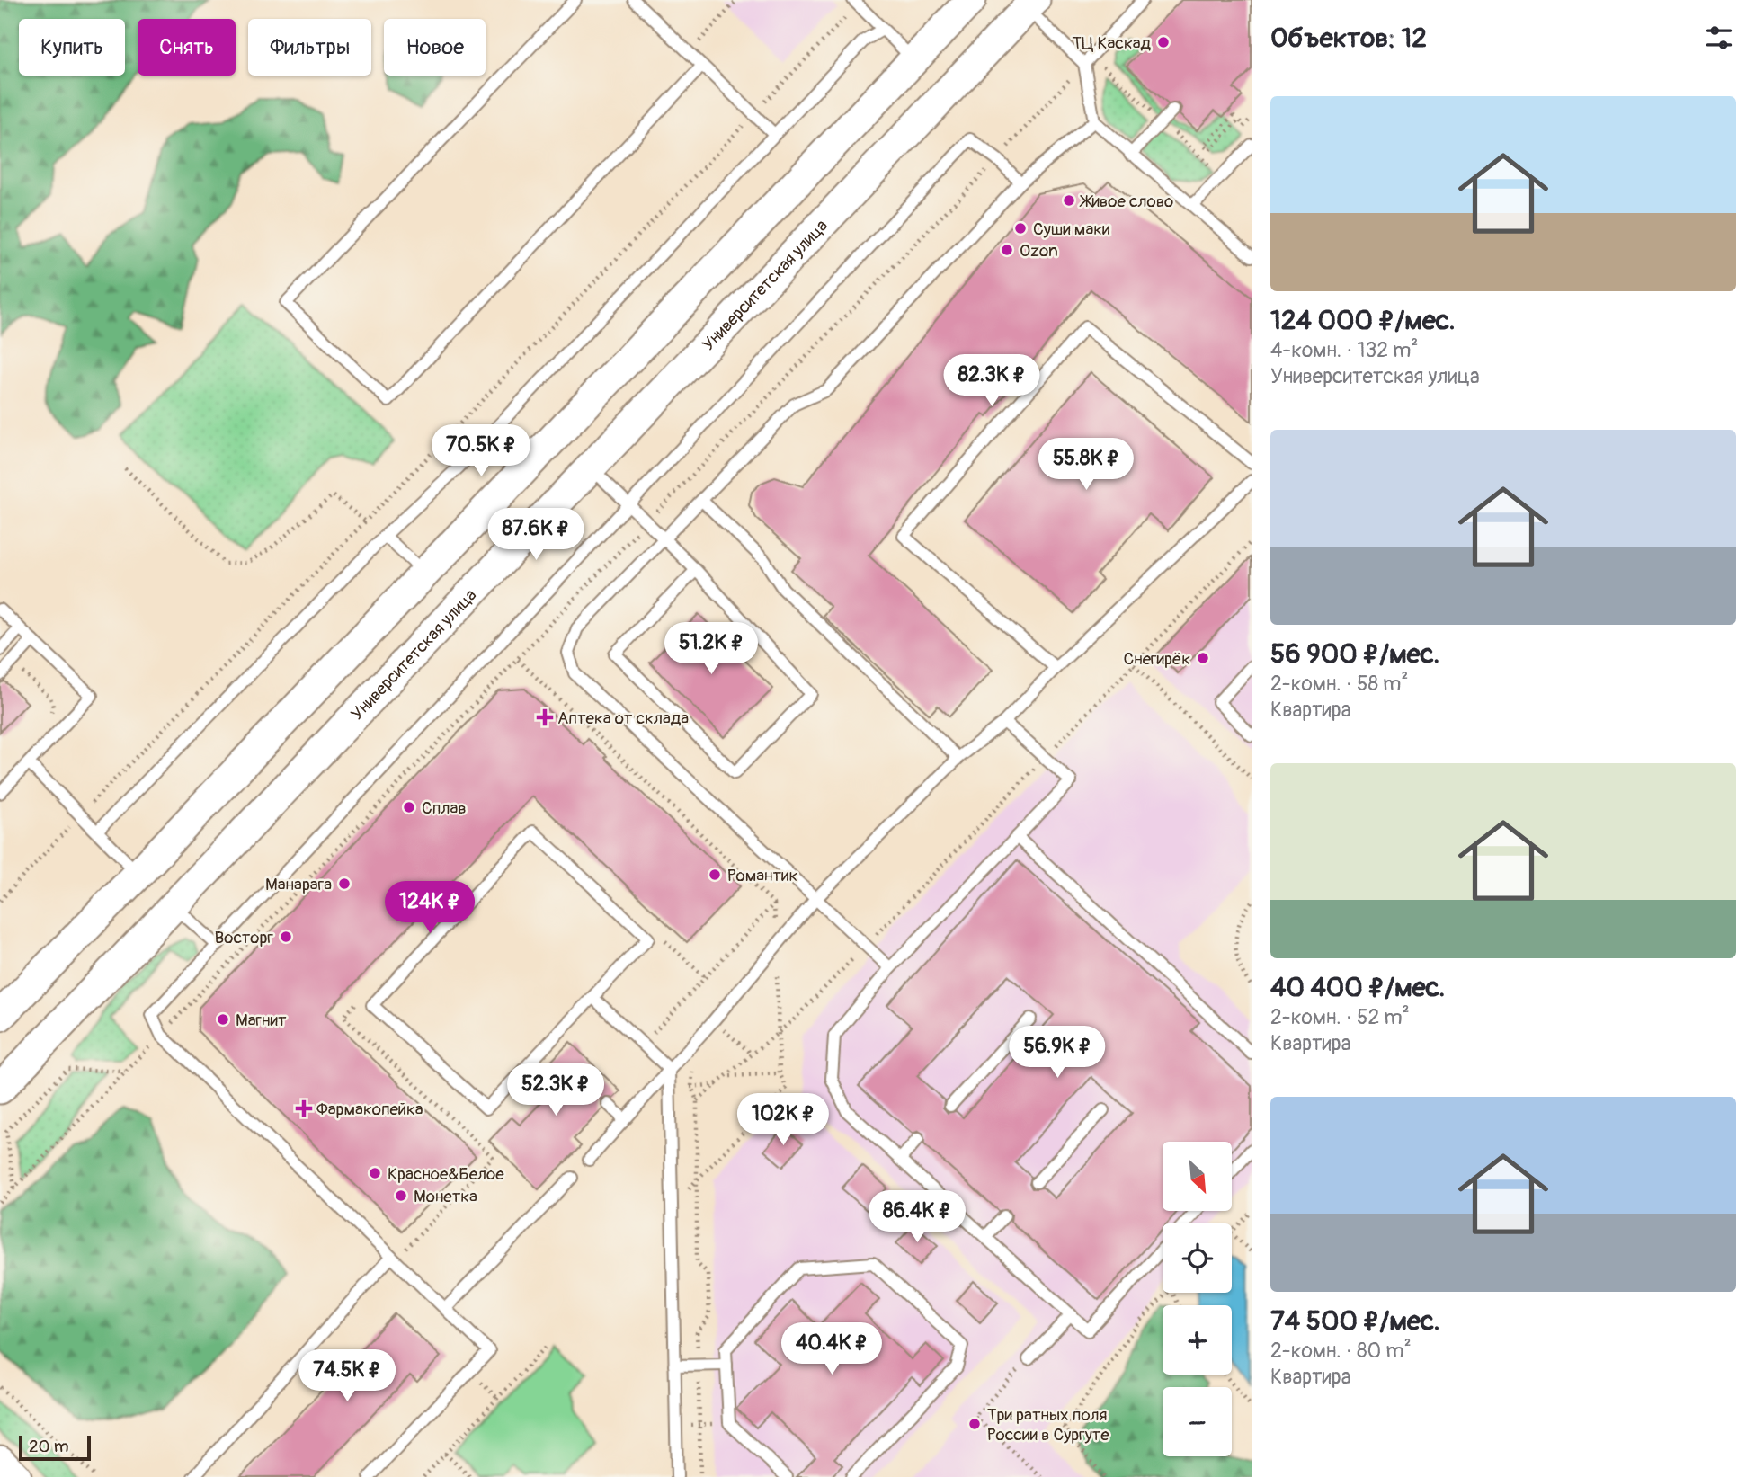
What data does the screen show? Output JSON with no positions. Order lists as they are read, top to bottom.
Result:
{
  "streets": {
    "main road": ["Университетская улица"]
  },
  "places": {
    "other": [
      "ТЦ Каскад",
      "Живое слово",
      "Суши маки",
      "Ozon",
      "Снегирёк",
      "Сплав",
      "Романтик",
      "Манарага",
      "Восторг",
      "Магнит",
      "Красное&Белое",
      "Монетка",
      "Три ратных поля России в Сургуте"
    ],
    "health": ["Аптека от склада", "Фармакопейка"]
  },
  "scale_bar": "20 m",
  "north": "bottom right",
  "page": {
    "heading": "Объектов: 12",
    "chip": [
      "Купить",
      "Снять",
      "Фильтры",
      "Новое"
    ],
    "list": [
      {
        "name": "124 000 ₽/мес.",
        "note": "4-комн. · 132 m² · Университетская улица"
      },
      {
        "name": "56 900 ₽/мес.",
        "note": "2-комн. · 58 m² · Квартира"
      },
      {
        "name": "40 400 ₽/мес.",
        "note": "2-комн. · 52 m² · Квартира"
      },
      {
        "name": "74 500 ₽/мес.",
        "note": "2-комн. · 80 m² · Квартира"
      }
    ],
    "price": [
      "82.3K ₽",
      "70.5K ₽",
      "55.8K ₽",
      "87.6K ₽",
      "51.2K ₽",
      "124K ₽",
      "56.9K ₽",
      "52.3K ₽",
      "102K ₽",
      "86.4K ₽",
      "40.4K ₽",
      "74.5K ₽"
    ],
    "map_buttons": ["+", "−"],
    "scale": "20 m"
  }
}
